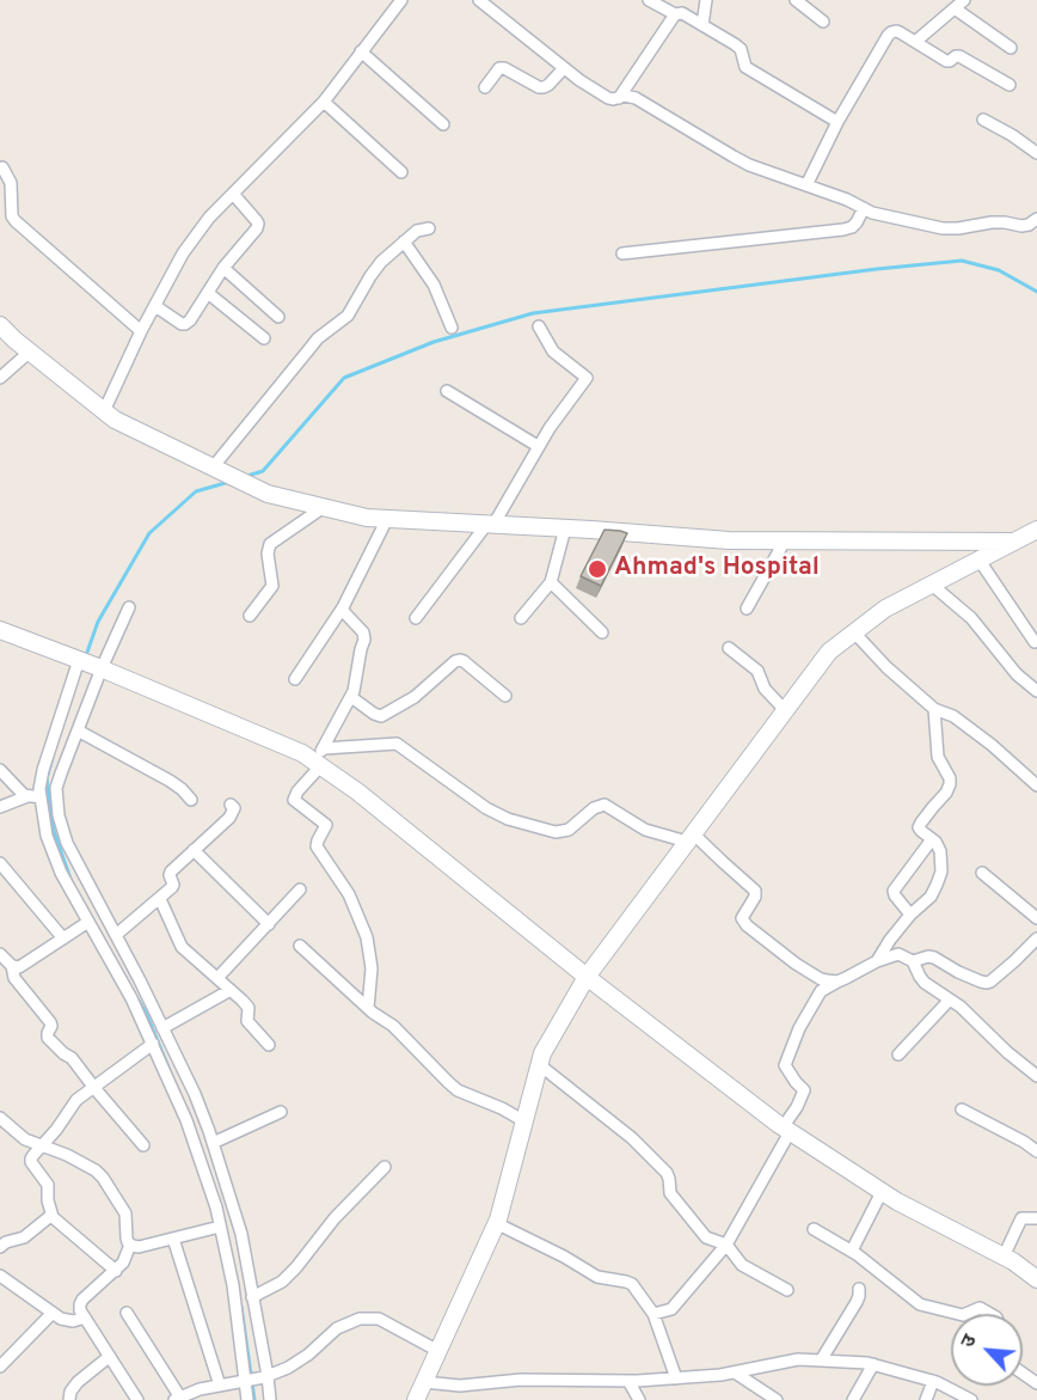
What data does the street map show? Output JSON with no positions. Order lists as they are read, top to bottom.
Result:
{
  "places": ["Ahmad's Hospital"],
  "north": "top left"
}
